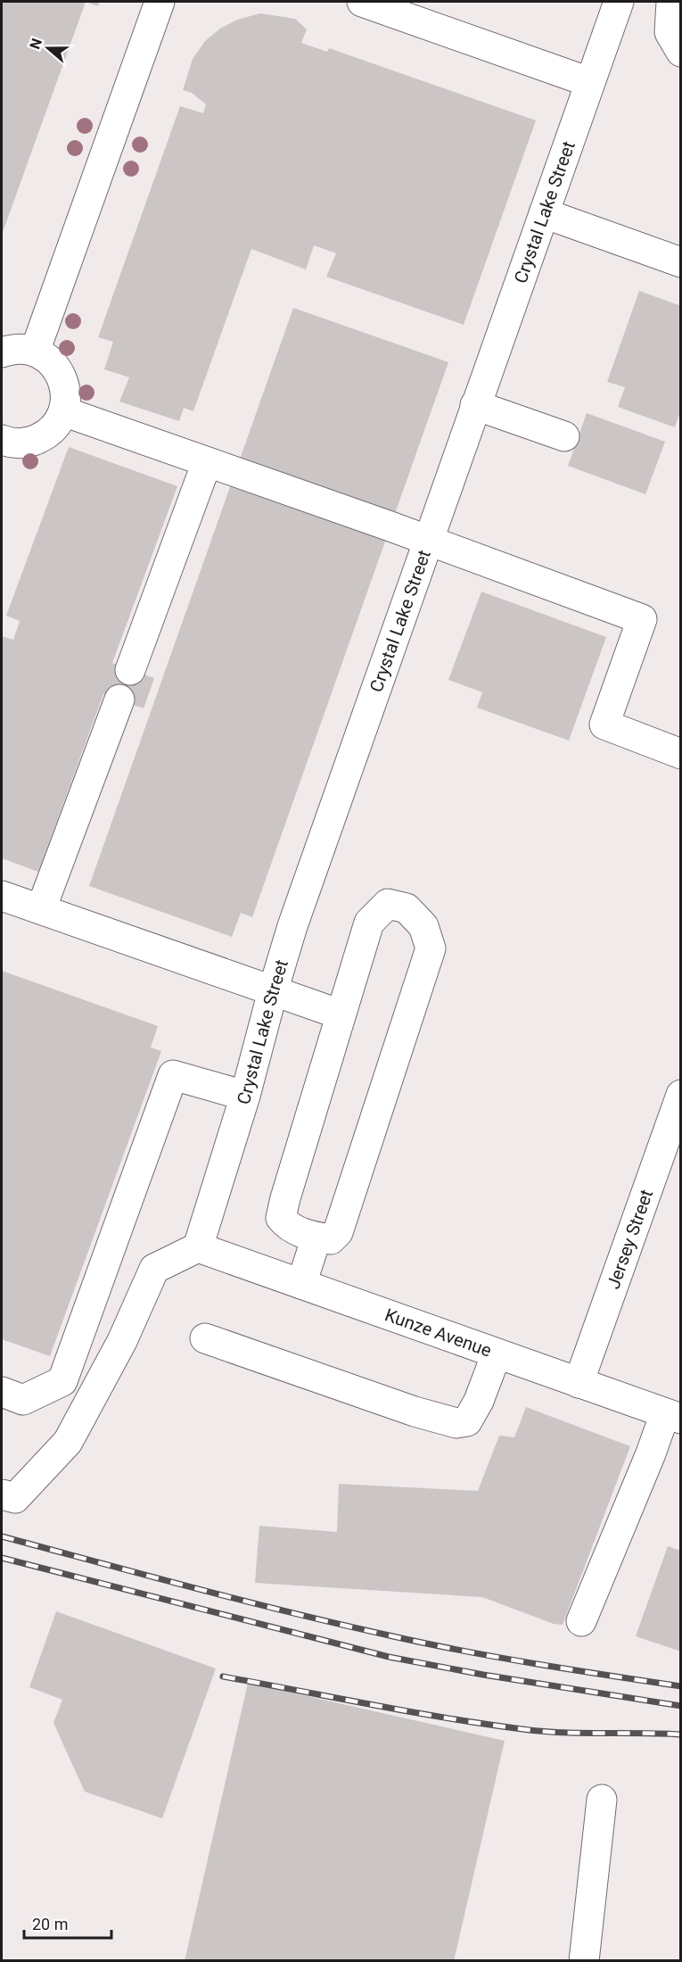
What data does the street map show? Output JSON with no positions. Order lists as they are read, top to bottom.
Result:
{
  "streets": {
    "street": ["Crystal Lake Street", "Jersey Street", "Kunze Avenue"]
  },
  "crossings": [
    ["Crystal Lake Street", "Kunze Avenue"],
    ["Jersey Street", "Kunze Avenue"]
  ],
  "scale_bar": "20 m",
  "north": "left"
}
